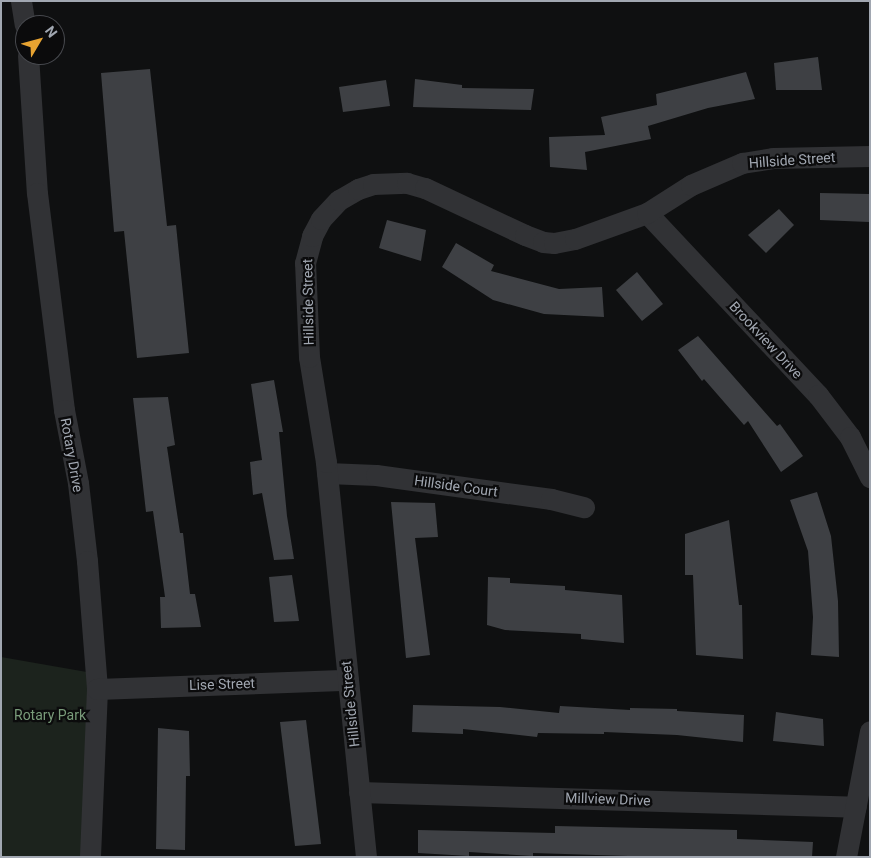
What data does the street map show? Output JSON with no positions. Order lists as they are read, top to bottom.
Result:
{
  "streets": {
    "street": [
      "Hillside Street",
      "Brookview Drive",
      "Rotary Drive",
      "Hillside Court",
      "Lise Street",
      "Millview Drive"
    ]
  },
  "crossings": [
    ["Hillside Street", "Brookview Drive"],
    ["Hillside Street", "Hillside Court"],
    ["Hillside Street", "Lise Street"],
    ["Hillside Street", "Millview Drive"],
    ["Rotary Drive", "Lise Street"]
  ],
  "parks": ["Rotary Park"],
  "north": "top right"
}
